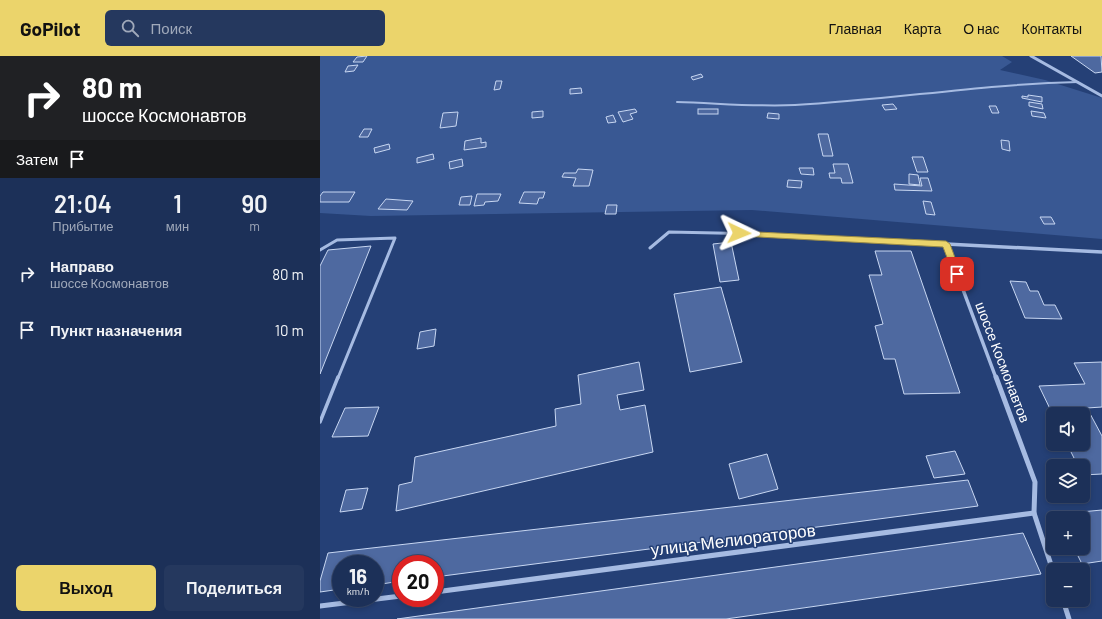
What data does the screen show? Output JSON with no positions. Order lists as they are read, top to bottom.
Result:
{
  "streets": {
    "street": ["шоссе Космонавтов", "улица Мелиораторов"]
  },
  "crossings": [
    ["шоссе Космонавтов", "улица Мелиораторов"]
  ],
  "page": {
    "header": "GoPilot",
    "search": "Поиск",
    "nav": [
      "Главная",
      "Карта",
      "О нас",
      "Контакты"
    ],
    "turn": ["80 m", "шоссе Космонавтов"],
    "then": "Затем",
    "eta": [
      "21:04",
      "Прибытие",
      "1",
      "мин",
      "90",
      "m"
    ],
    "list": [
      {
        "name": "Направо",
        "note": "шоссе Космонавтов",
        "value": "80 m"
      },
      {
        "name": "Пункт назначения",
        "value": "10 m"
      }
    ],
    "map_buttons": ["+", "−"],
    "speed": "16 km/h",
    "limit": "20",
    "buttons": ["Выход", "Поделиться"]
  }
}
